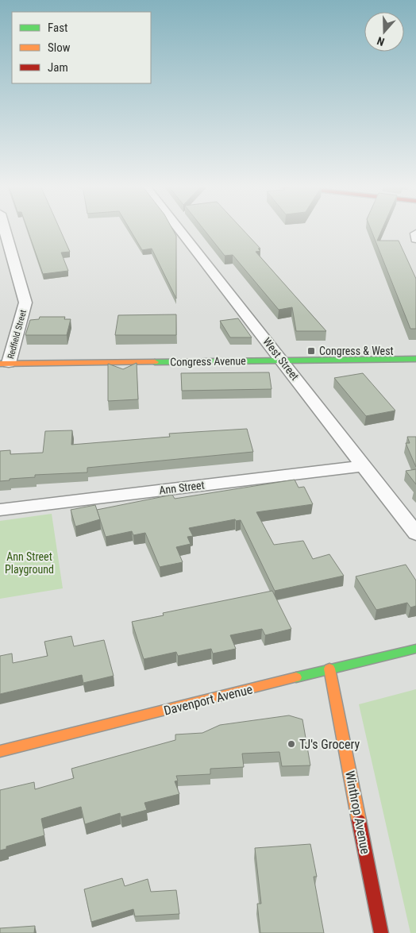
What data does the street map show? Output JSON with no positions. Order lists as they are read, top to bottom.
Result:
{
  "streets": {
    "main road": ["Congress Avenue", "Davenport Avenue", "Winthrop Avenue"],
    "street": ["Redfield Street", "West Street", "Ann Street"]
  },
  "crossings": [
    ["Redfield Street", "Congress Avenue"],
    ["West Street", "Congress Avenue"],
    ["West Street", "Ann Street"],
    ["Davenport Avenue", "Winthrop Avenue"]
  ],
  "parks": ["Ann Street Playground"],
  "places": {
    "transit": ["Congress & West"],
    "other": ["TJ's Grocery"]
  },
  "legend": ["Fast", "Slow", "Jam"],
  "north": "bottom"
}
